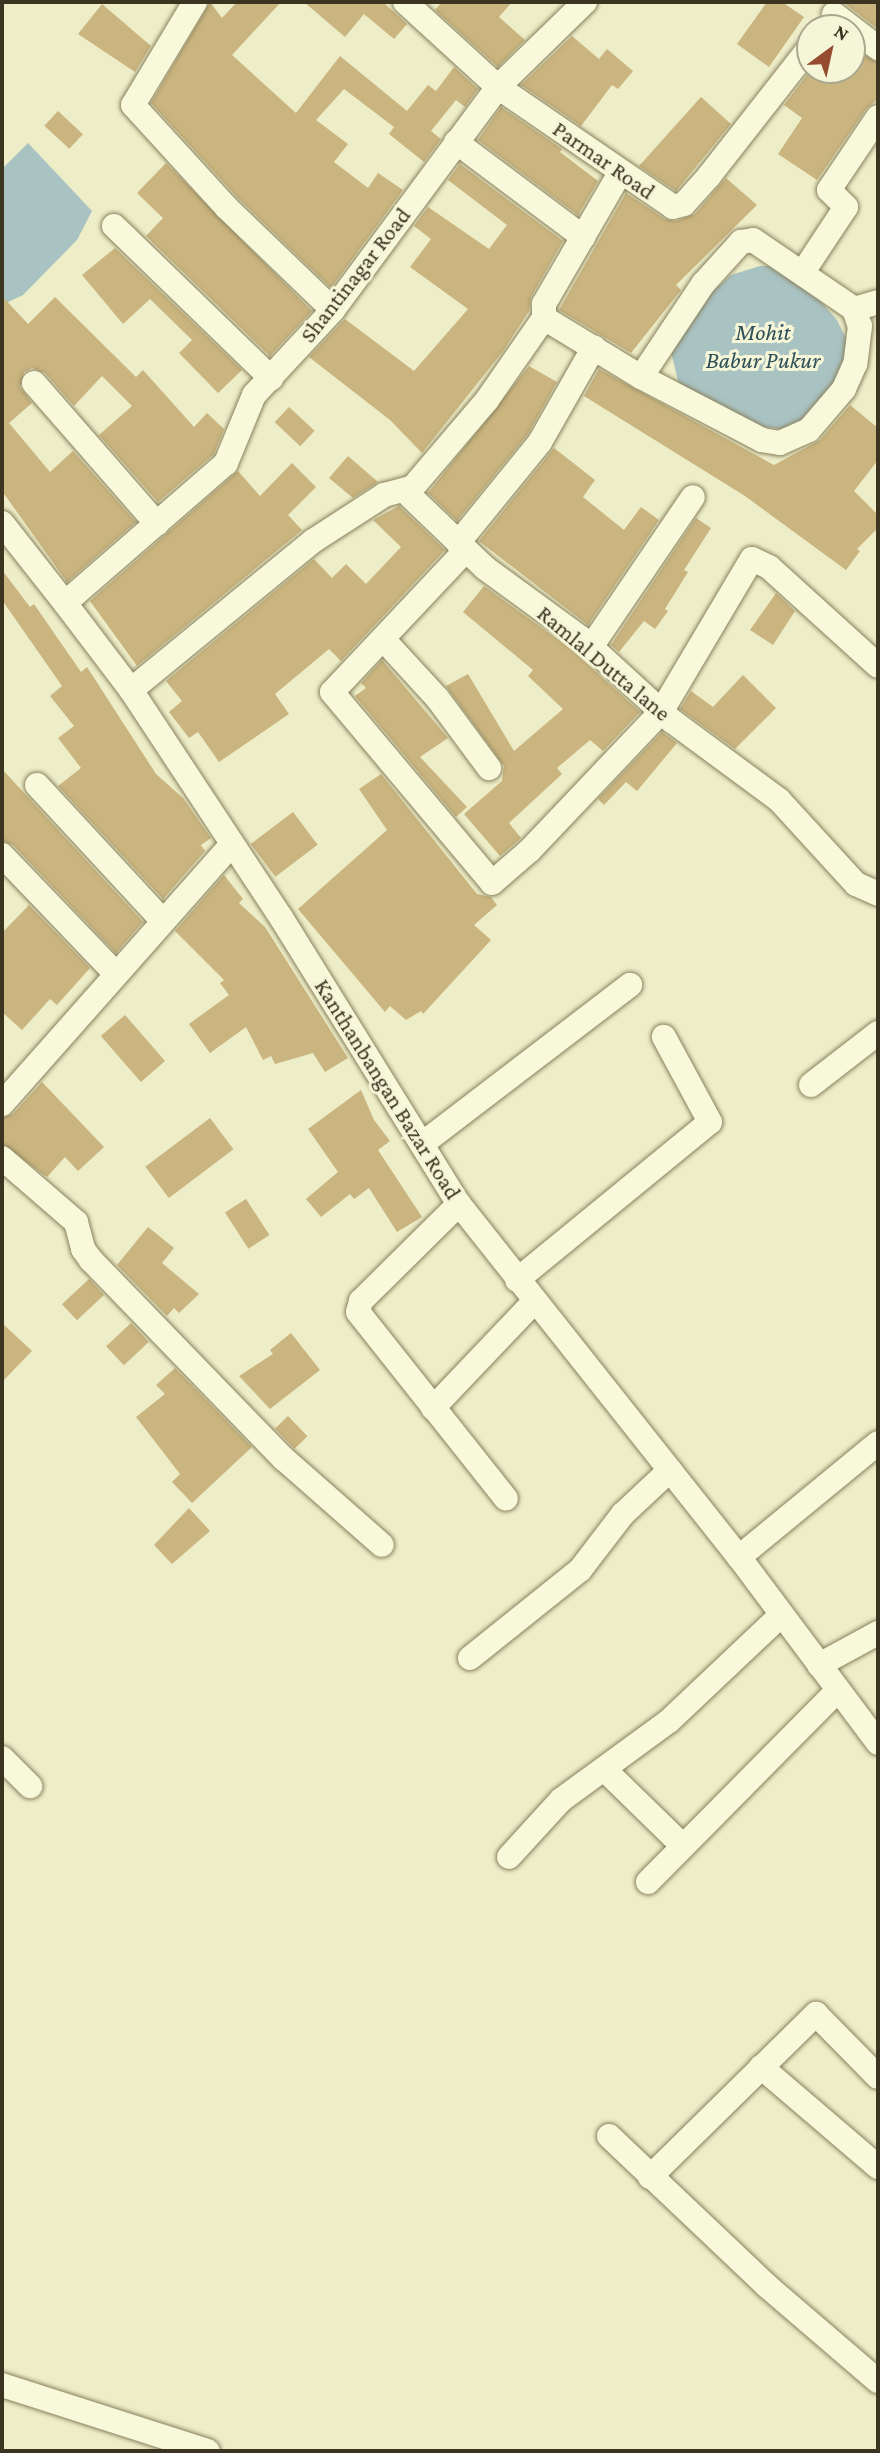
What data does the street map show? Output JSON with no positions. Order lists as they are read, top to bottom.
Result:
{
  "streets": {
    "street": [
      "Parmar Road",
      "Shantinagar Road",
      "Ramlal Dutta lane",
      "Kanthanbangan Bazar Road"
    ]
  },
  "crossings": [
    ["Parmar Road", "Shantinagar Road"],
    ["Shantinagar Road", "Kanthanbangan Bazar Road"]
  ],
  "water": ["Mohit Babur Pukur"],
  "north": "top right"
}
